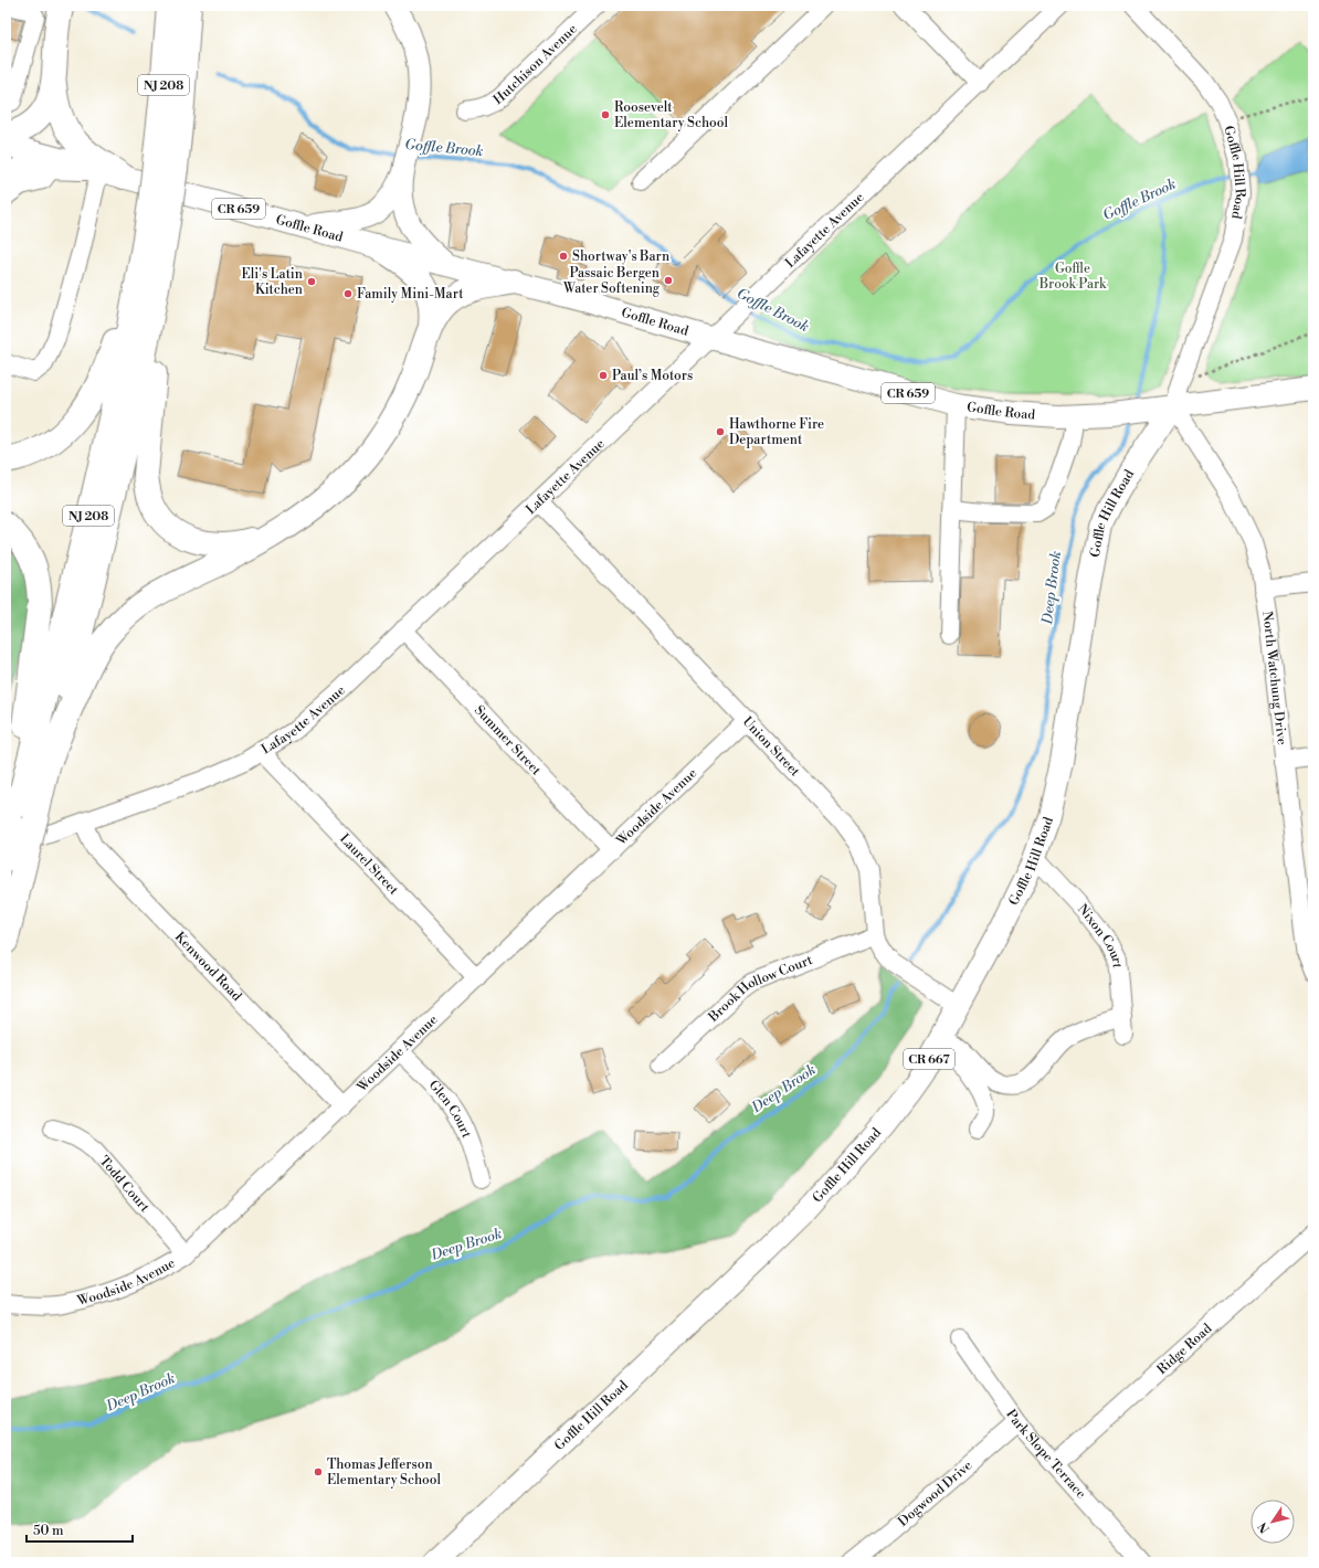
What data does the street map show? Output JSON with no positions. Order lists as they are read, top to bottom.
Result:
{
  "streets": {
    "highway": ["NJ 208"],
    "main road": [
      "Goffle Hill Road",
      "CR 659",
      "Goffle Road",
      "CR 667"
    ],
    "street": [
      "Hutchison Avenue",
      "Lafayette Avenue",
      "North Watchung Drive",
      "Summer Street",
      "Union Street",
      "Woodside Avenue",
      "Laurel Street",
      "Nixon Court",
      "Kenwood Road",
      "Brook Hollow Court",
      "Glen Court",
      "Todd Court",
      "Ridge Road",
      "Park Slope Terrace",
      "Dogwood Drive"
    ]
  },
  "crossings": [
    ["Goffle Hill Road", "Goffle Road"],
    ["Goffle Hill Road", "North Watchung Drive"],
    ["Goffle Hill Road", "Union Street"],
    ["Goffle Hill Road", "Nixon Court"],
    ["Goffle Road", "Lafayette Avenue"],
    ["Goffle Road", "North Watchung Drive"],
    ["Lafayette Avenue", "Summer Street"],
    ["Lafayette Avenue", "Union Street"],
    ["Lafayette Avenue", "Laurel Street"],
    ["Lafayette Avenue", "Kenwood Road"],
    ["Summer Street", "Woodside Avenue"],
    ["Union Street", "Woodside Avenue"],
    ["Union Street", "Brook Hollow Court"],
    ["Woodside Avenue", "Laurel Street"],
    ["Woodside Avenue", "Kenwood Road"],
    ["Woodside Avenue", "Glen Court"],
    ["Woodside Avenue", "Todd Court"],
    ["Ridge Road", "Park Slope Terrace"],
    ["Park Slope Terrace", "Dogwood Drive"]
  ],
  "water": ["Goffle Brook", "Deep Brook"],
  "parks": ["Goffle Brook Park"],
  "places": [
    "Roosevelt Elementary School",
    "Shortway's Barn",
    "Passaic Bergen Water Softening",
    "Eli's Latin Kitchen",
    "Family Mini-Mart",
    "Paul’s Motors",
    "Hawthorne Fire Department",
    "Thomas Jefferson Elementary School"
  ],
  "scale_bar": "50 m",
  "north": "bottom left"
}
